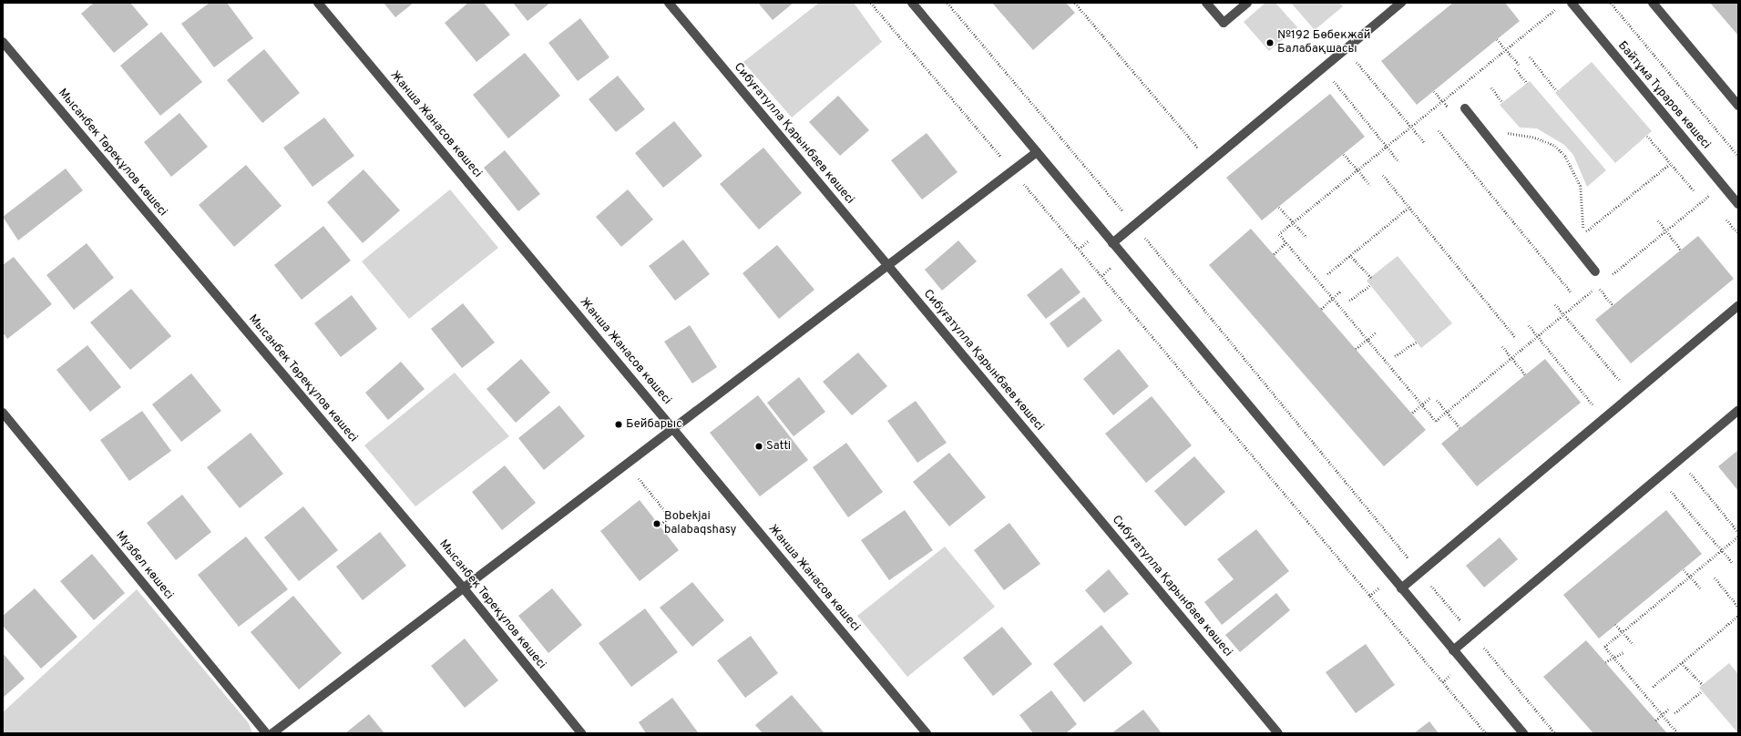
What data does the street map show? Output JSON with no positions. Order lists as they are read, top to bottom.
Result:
{
  "streets": {
    "street": [
      "Байтұма Тұраров көшесі",
      "Жанша Жанасов көшесі",
      "Сибуғатулла Қарынбаев көшесі",
      "Мысанбек Төреқұлов көшесі",
      "Мұзбел көшесі"
    ]
  },
  "places": [
    "№192 Бөбекжай Балабақшасы",
    "Бейбарыс",
    "Satti",
    "Bobekjai balabaqshasy"
  ]
}
